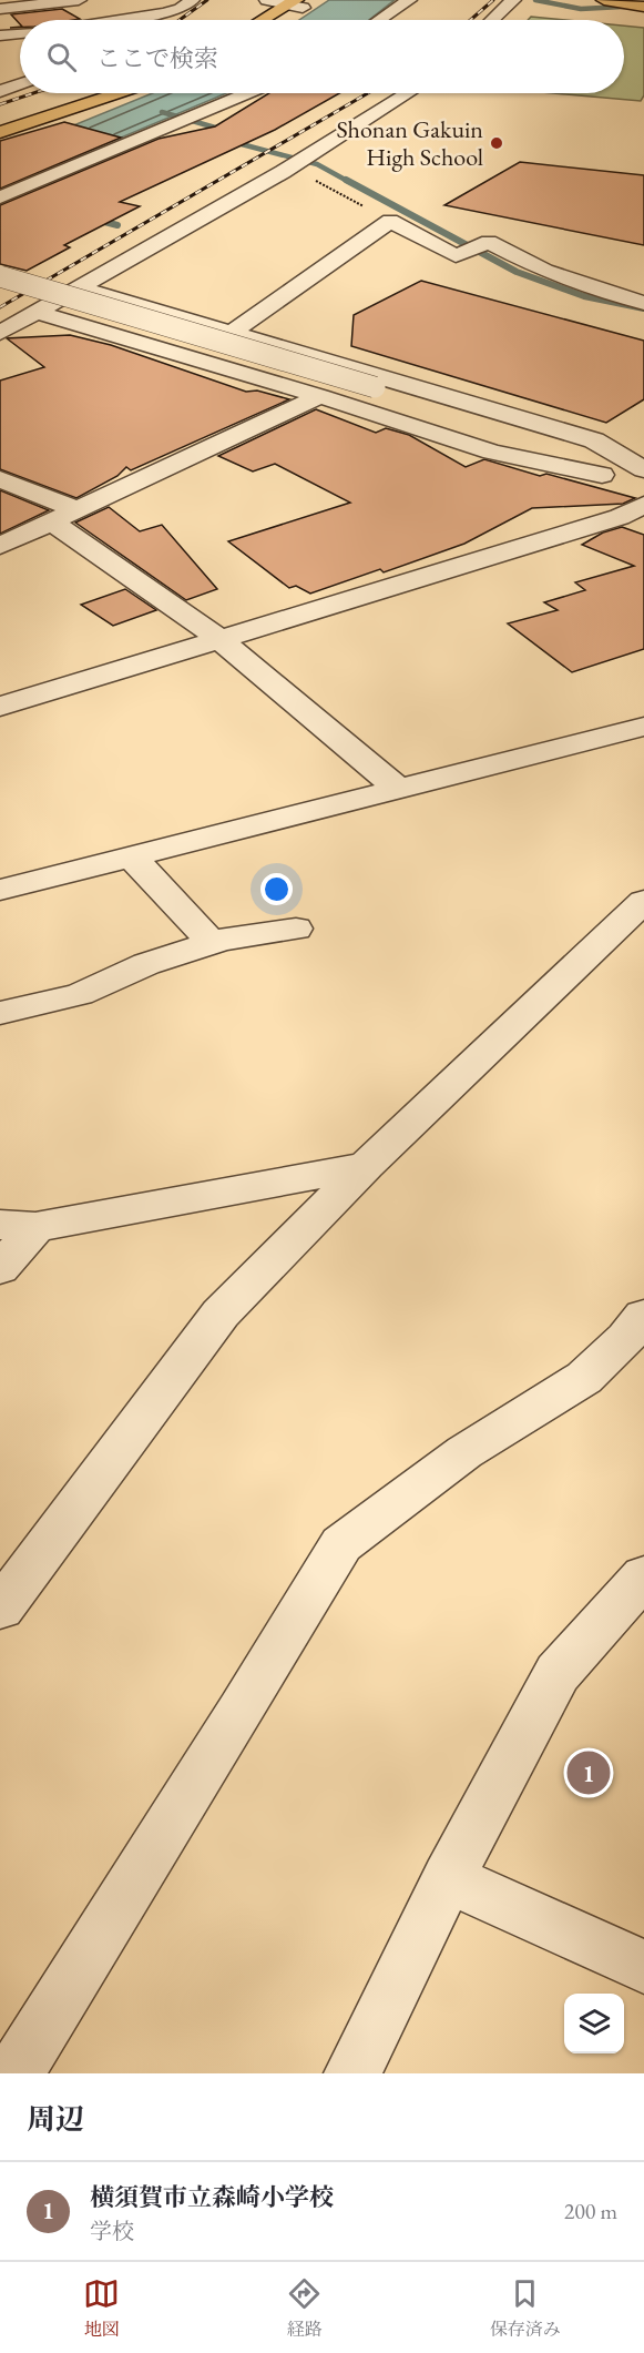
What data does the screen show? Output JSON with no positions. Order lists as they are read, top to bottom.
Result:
{
  "places": ["Shonan Gakuin High School"],
  "page": {
    "search": "ここで検索",
    "pins": "1",
    "heading": "周辺",
    "list": [
      {
        "mark": "1",
        "name": "横須賀市立森崎小学校",
        "note": "学校",
        "value": "200 m"
      }
    ],
    "nav": ["地図", "経路", "保存済み"]
  }
}
